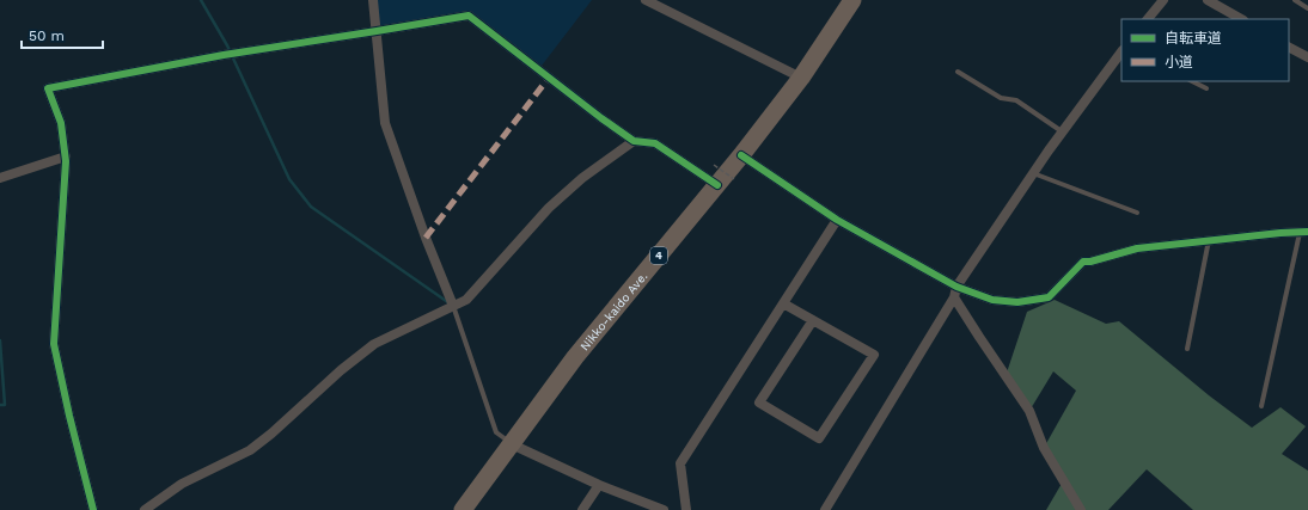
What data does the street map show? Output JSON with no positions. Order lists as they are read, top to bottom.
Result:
{
  "streets": {
    "highway": ["4", "Nikko-kaido Ave."]
  },
  "legend": ["自転車道", "小道"],
  "scale_bar": "50 m"
}
